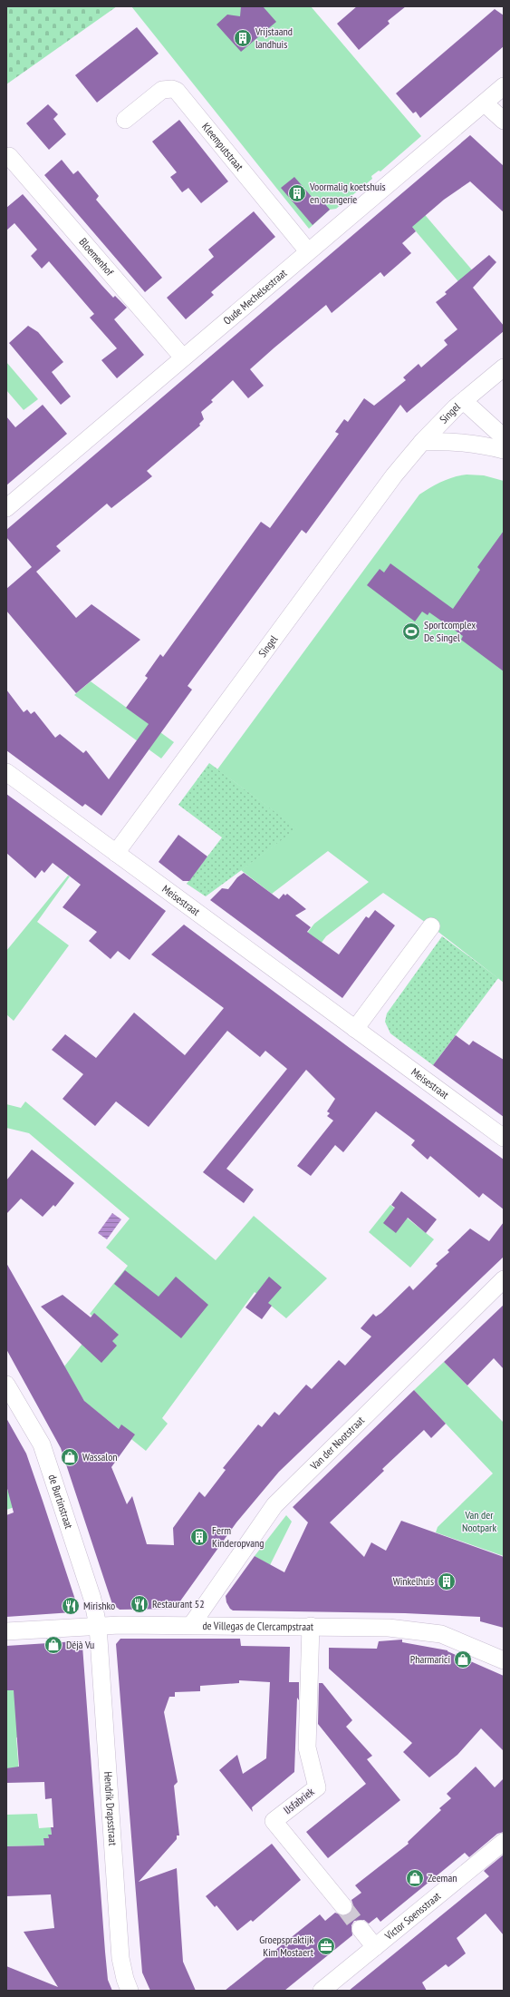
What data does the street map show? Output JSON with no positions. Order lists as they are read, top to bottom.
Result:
{
  "streets": {
    "street": [
      "Kleemputstraat",
      "Bloemenhof",
      "Oude Mechelsestraat",
      "Singel",
      "Meisestraat",
      "Van der Nootstraat",
      "de Burtinstraat",
      "de Villegas de Clercampstraat",
      "IJsfabriek",
      "Hendrik Drapsstraat",
      "Victor Soensstraat"
    ]
  },
  "crossings": [
    ["Kleemputstraat", "Oude Mechelsestraat"],
    ["Bloemenhof", "Oude Mechelsestraat"],
    ["Singel", "Meisestraat"],
    ["Van der Nootstraat", "de Villegas de Clercampstraat"],
    ["de Burtinstraat", "de Villegas de Clercampstraat"],
    ["de Burtinstraat", "Hendrik Drapsstraat"],
    ["de Villegas de Clercampstraat", "IJsfabriek"],
    ["de Villegas de Clercampstraat", "Hendrik Drapsstraat"]
  ],
  "parks": ["Van der Nootpark"],
  "places": {
    "building": [
      "Vrijstaand landhuis",
      "Voormalig koetshuis en orangerie",
      "Ferm Kinderopvang",
      "Winkelhuis"
    ],
    "sports": ["Sportcomplex De Singel"],
    "shop": [
      "Wassalon",
      "Déjà Vu",
      "Pharmarici",
      "Zeeman"
    ],
    "restaurant": ["Restaurant 52", "Mirishko"],
    "office": ["Groepspraktijk Kim Mostaert"]
  }
}
